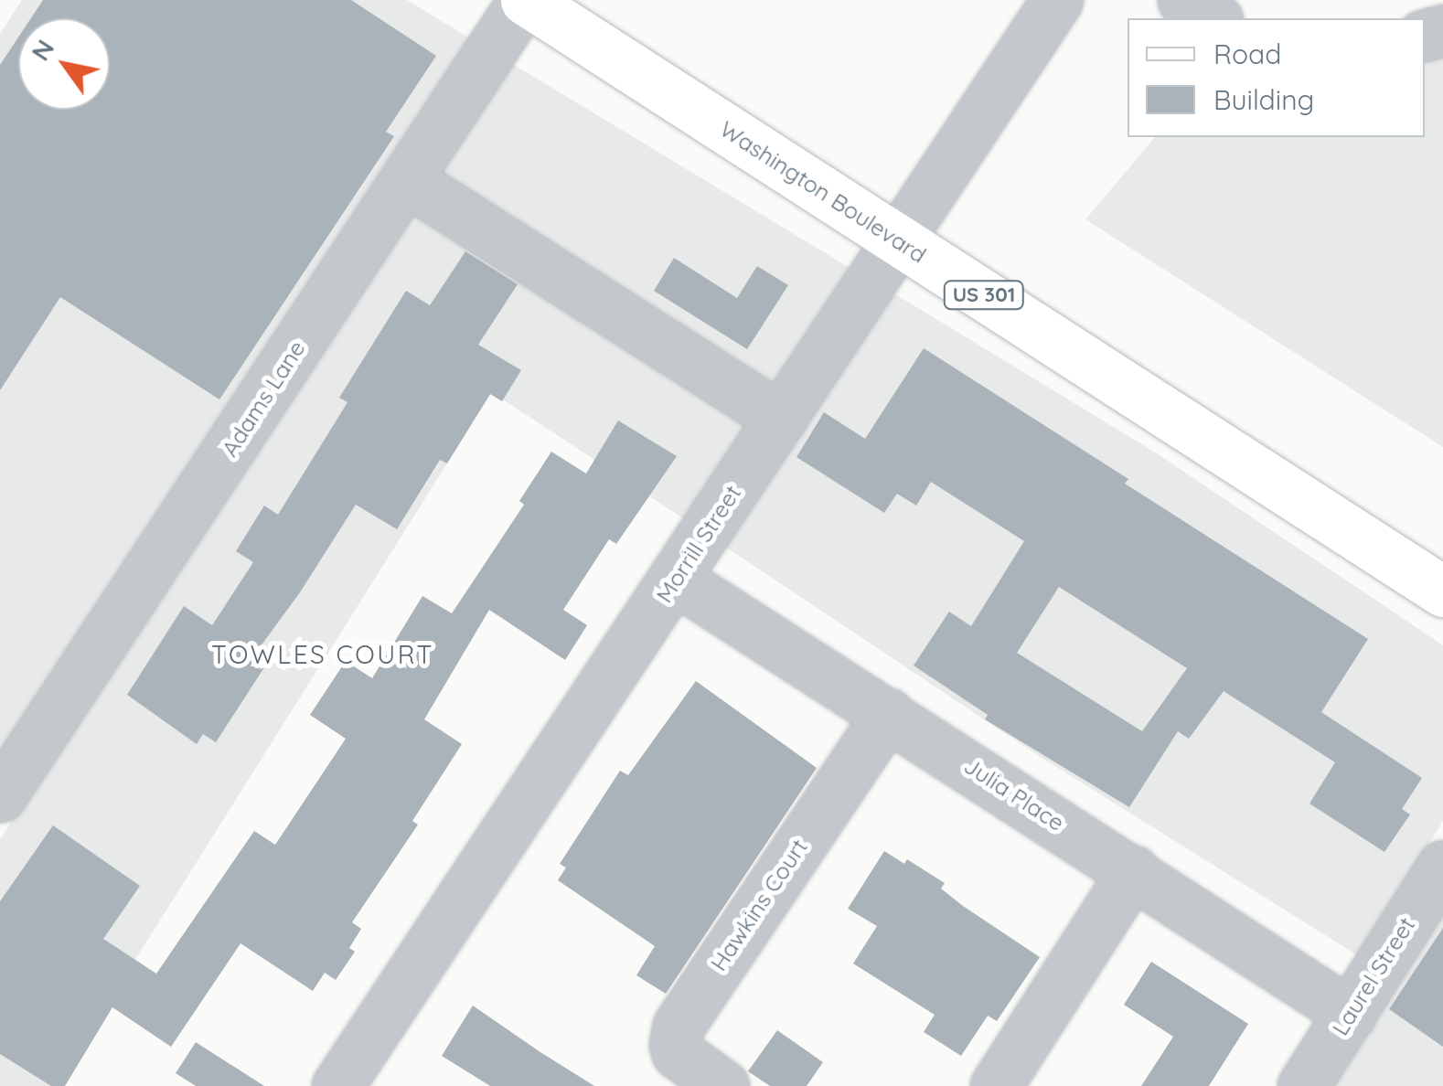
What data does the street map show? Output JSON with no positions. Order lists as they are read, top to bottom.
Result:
{
  "streets": {
    "main road": ["Washington Boulevard", "US 301"],
    "street": [
      "Adams Lane",
      "Morrill Street",
      "Julia Place",
      "Hawkins Court",
      "Laurel Street"
    ]
  },
  "crossings": [
    ["Washington Boulevard", "Adams Lane"],
    ["Washington Boulevard", "Morrill Street"],
    ["Morrill Street", "Julia Place"],
    ["Julia Place", "Hawkins Court"],
    ["Julia Place", "Laurel Street"]
  ],
  "districts": ["TOWLES COURT"],
  "legend": ["Road", "Building"],
  "north": "top left"
}
